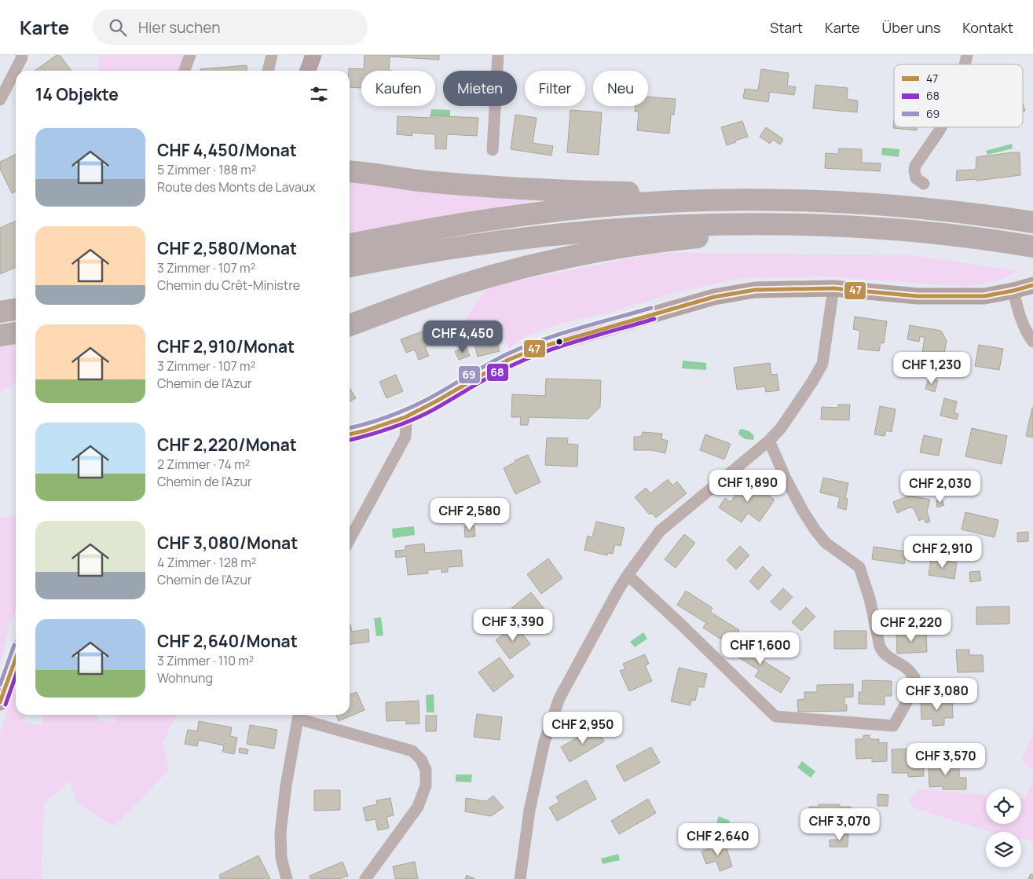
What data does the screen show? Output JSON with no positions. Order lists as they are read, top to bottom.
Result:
{
  "lines": ["transit line 47", "transit line 69", "transit line 68"],
  "legend": ["47", "68", "69"],
  "page": {
    "header": "Karte",
    "search": "Hier suchen",
    "nav": [
      "Start",
      "Karte",
      "Über uns",
      "Kontakt"
    ],
    "chip": [
      "Kaufen",
      "Mieten",
      "Filter",
      "Neu"
    ],
    "heading": "14 Objekte",
    "list": [
      {
        "name": "CHF 4,450/Monat",
        "note": "5 Zimmer · 188 m² · Route des Monts de Lavaux"
      },
      {
        "name": "CHF 2,580/Monat",
        "note": "3 Zimmer · 107 m² · Chemin du Crêt-Ministre"
      },
      {
        "name": "CHF 2,910/Monat",
        "note": "3 Zimmer · 107 m² · Chemin de l'Azur"
      },
      {
        "name": "CHF 2,220/Monat",
        "note": "2 Zimmer · 74 m² · Chemin de l'Azur"
      },
      {
        "name": "CHF 3,080/Monat",
        "note": "4 Zimmer · 128 m² · Chemin de l'Azur"
      },
      {
        "name": "CHF 2,640/Monat",
        "note": "3 Zimmer · 110 m² · Wohnung"
      }
    ],
    "price": [
      "CHF 4,450",
      "CHF 1,230",
      "CHF 1,890",
      "CHF 2,030",
      "CHF 2,580",
      "CHF 2,910",
      "CHF 3,390",
      "CHF 2,220",
      "CHF 1,600",
      "CHF 3,080",
      "CHF 2,950",
      "CHF 3,570",
      "CHF 3,070",
      "CHF 2,640"
    ]
  }
}
